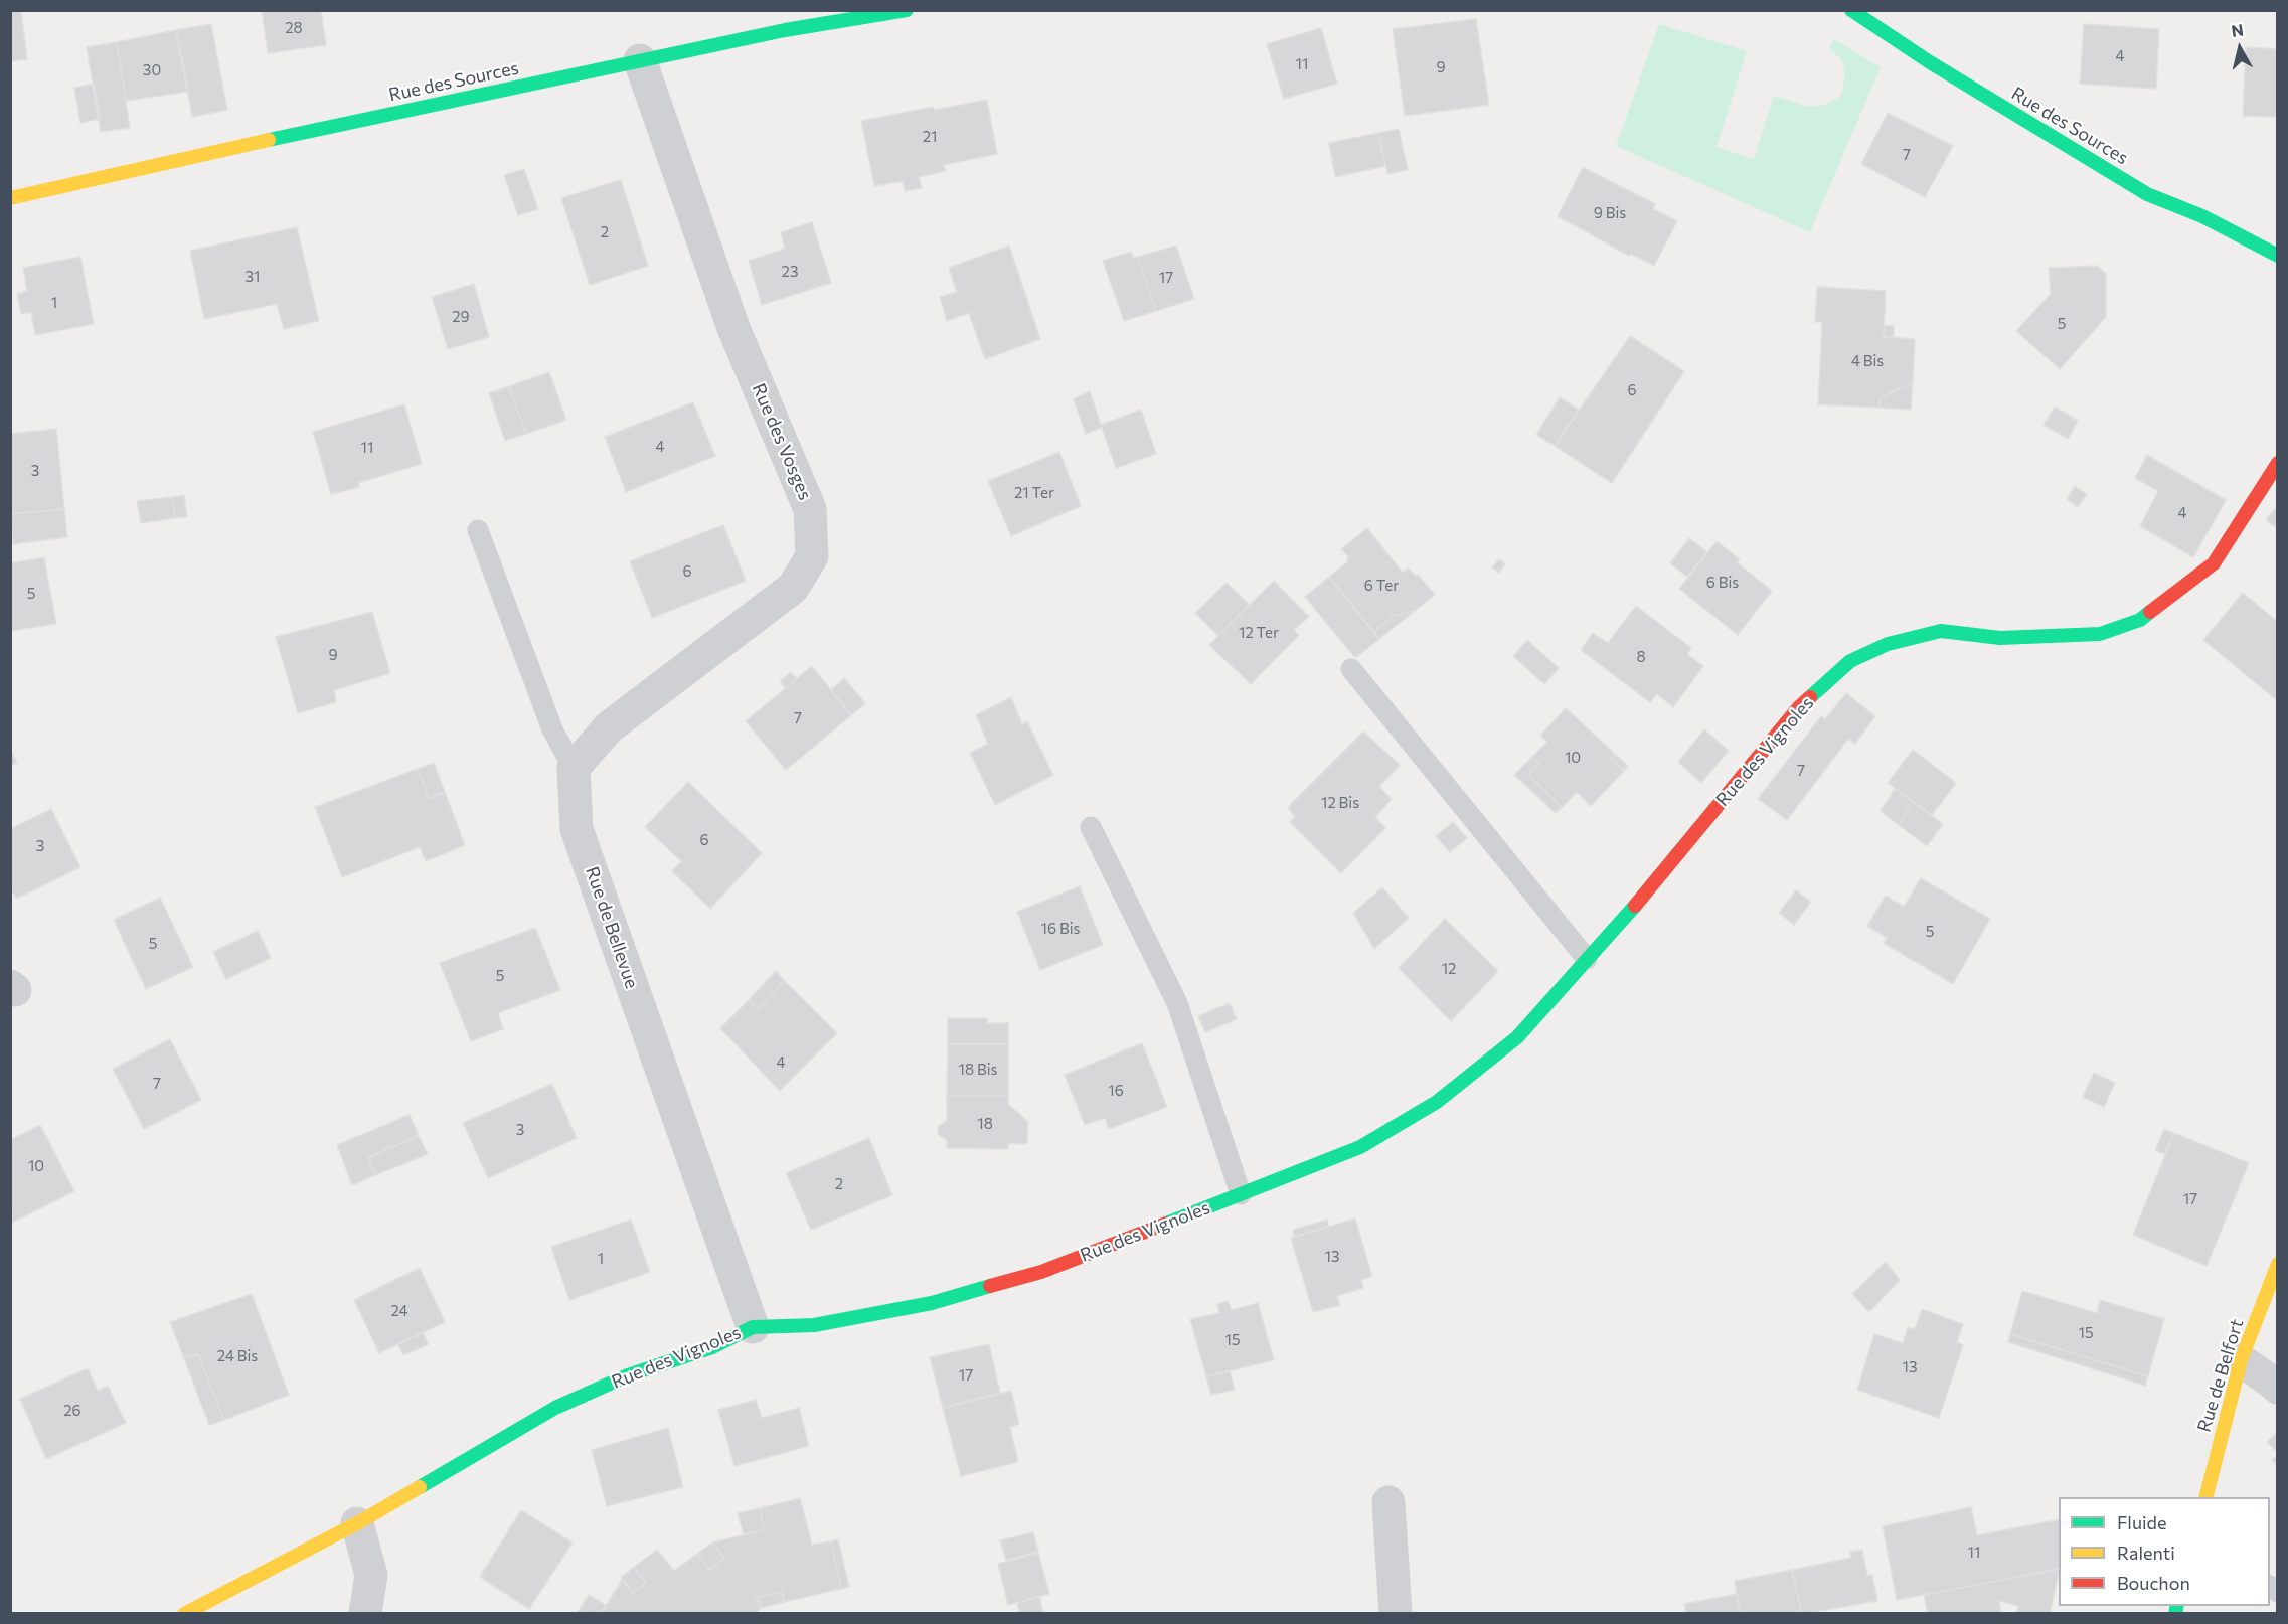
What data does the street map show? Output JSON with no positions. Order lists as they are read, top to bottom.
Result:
{
  "streets": {
    "street": [
      "Rue des Sources",
      "Rue des Vosges",
      "Rue des Vignoles",
      "Rue de Bellevue",
      "Rue de Belfort"
    ]
  },
  "crossings": [
    ["Rue des Sources", "Rue des Vosges"],
    ["Rue des Vosges", "Rue de Bellevue"],
    ["Rue des Vignoles", "Rue de Bellevue"]
  ],
  "house_numbers": [
    "28",
    "4",
    "11",
    "9",
    "30",
    "21",
    "7",
    "9 Bis",
    "2",
    "23",
    "31",
    "17",
    "1",
    "29",
    "5",
    "4 Bis",
    "6",
    "4",
    "11",
    "3",
    "21 Ter",
    "4",
    "6",
    "6 Bis",
    "6 Ter",
    "5",
    "12 Ter",
    "9",
    "8",
    "7",
    "10",
    "7",
    "12 Bis",
    "6",
    "3",
    "16 Bis",
    "5",
    "5",
    "12",
    "5",
    "4",
    "18 Bis",
    "7",
    "16",
    "18",
    "3",
    "10",
    "2",
    "17",
    "13",
    "1",
    "24",
    "15",
    "15",
    "24 Bis",
    "13",
    "17",
    "26",
    "11"
  ],
  "legend": ["Fluide", "Ralenti", "Bouchon"],
  "north": "top"
}
